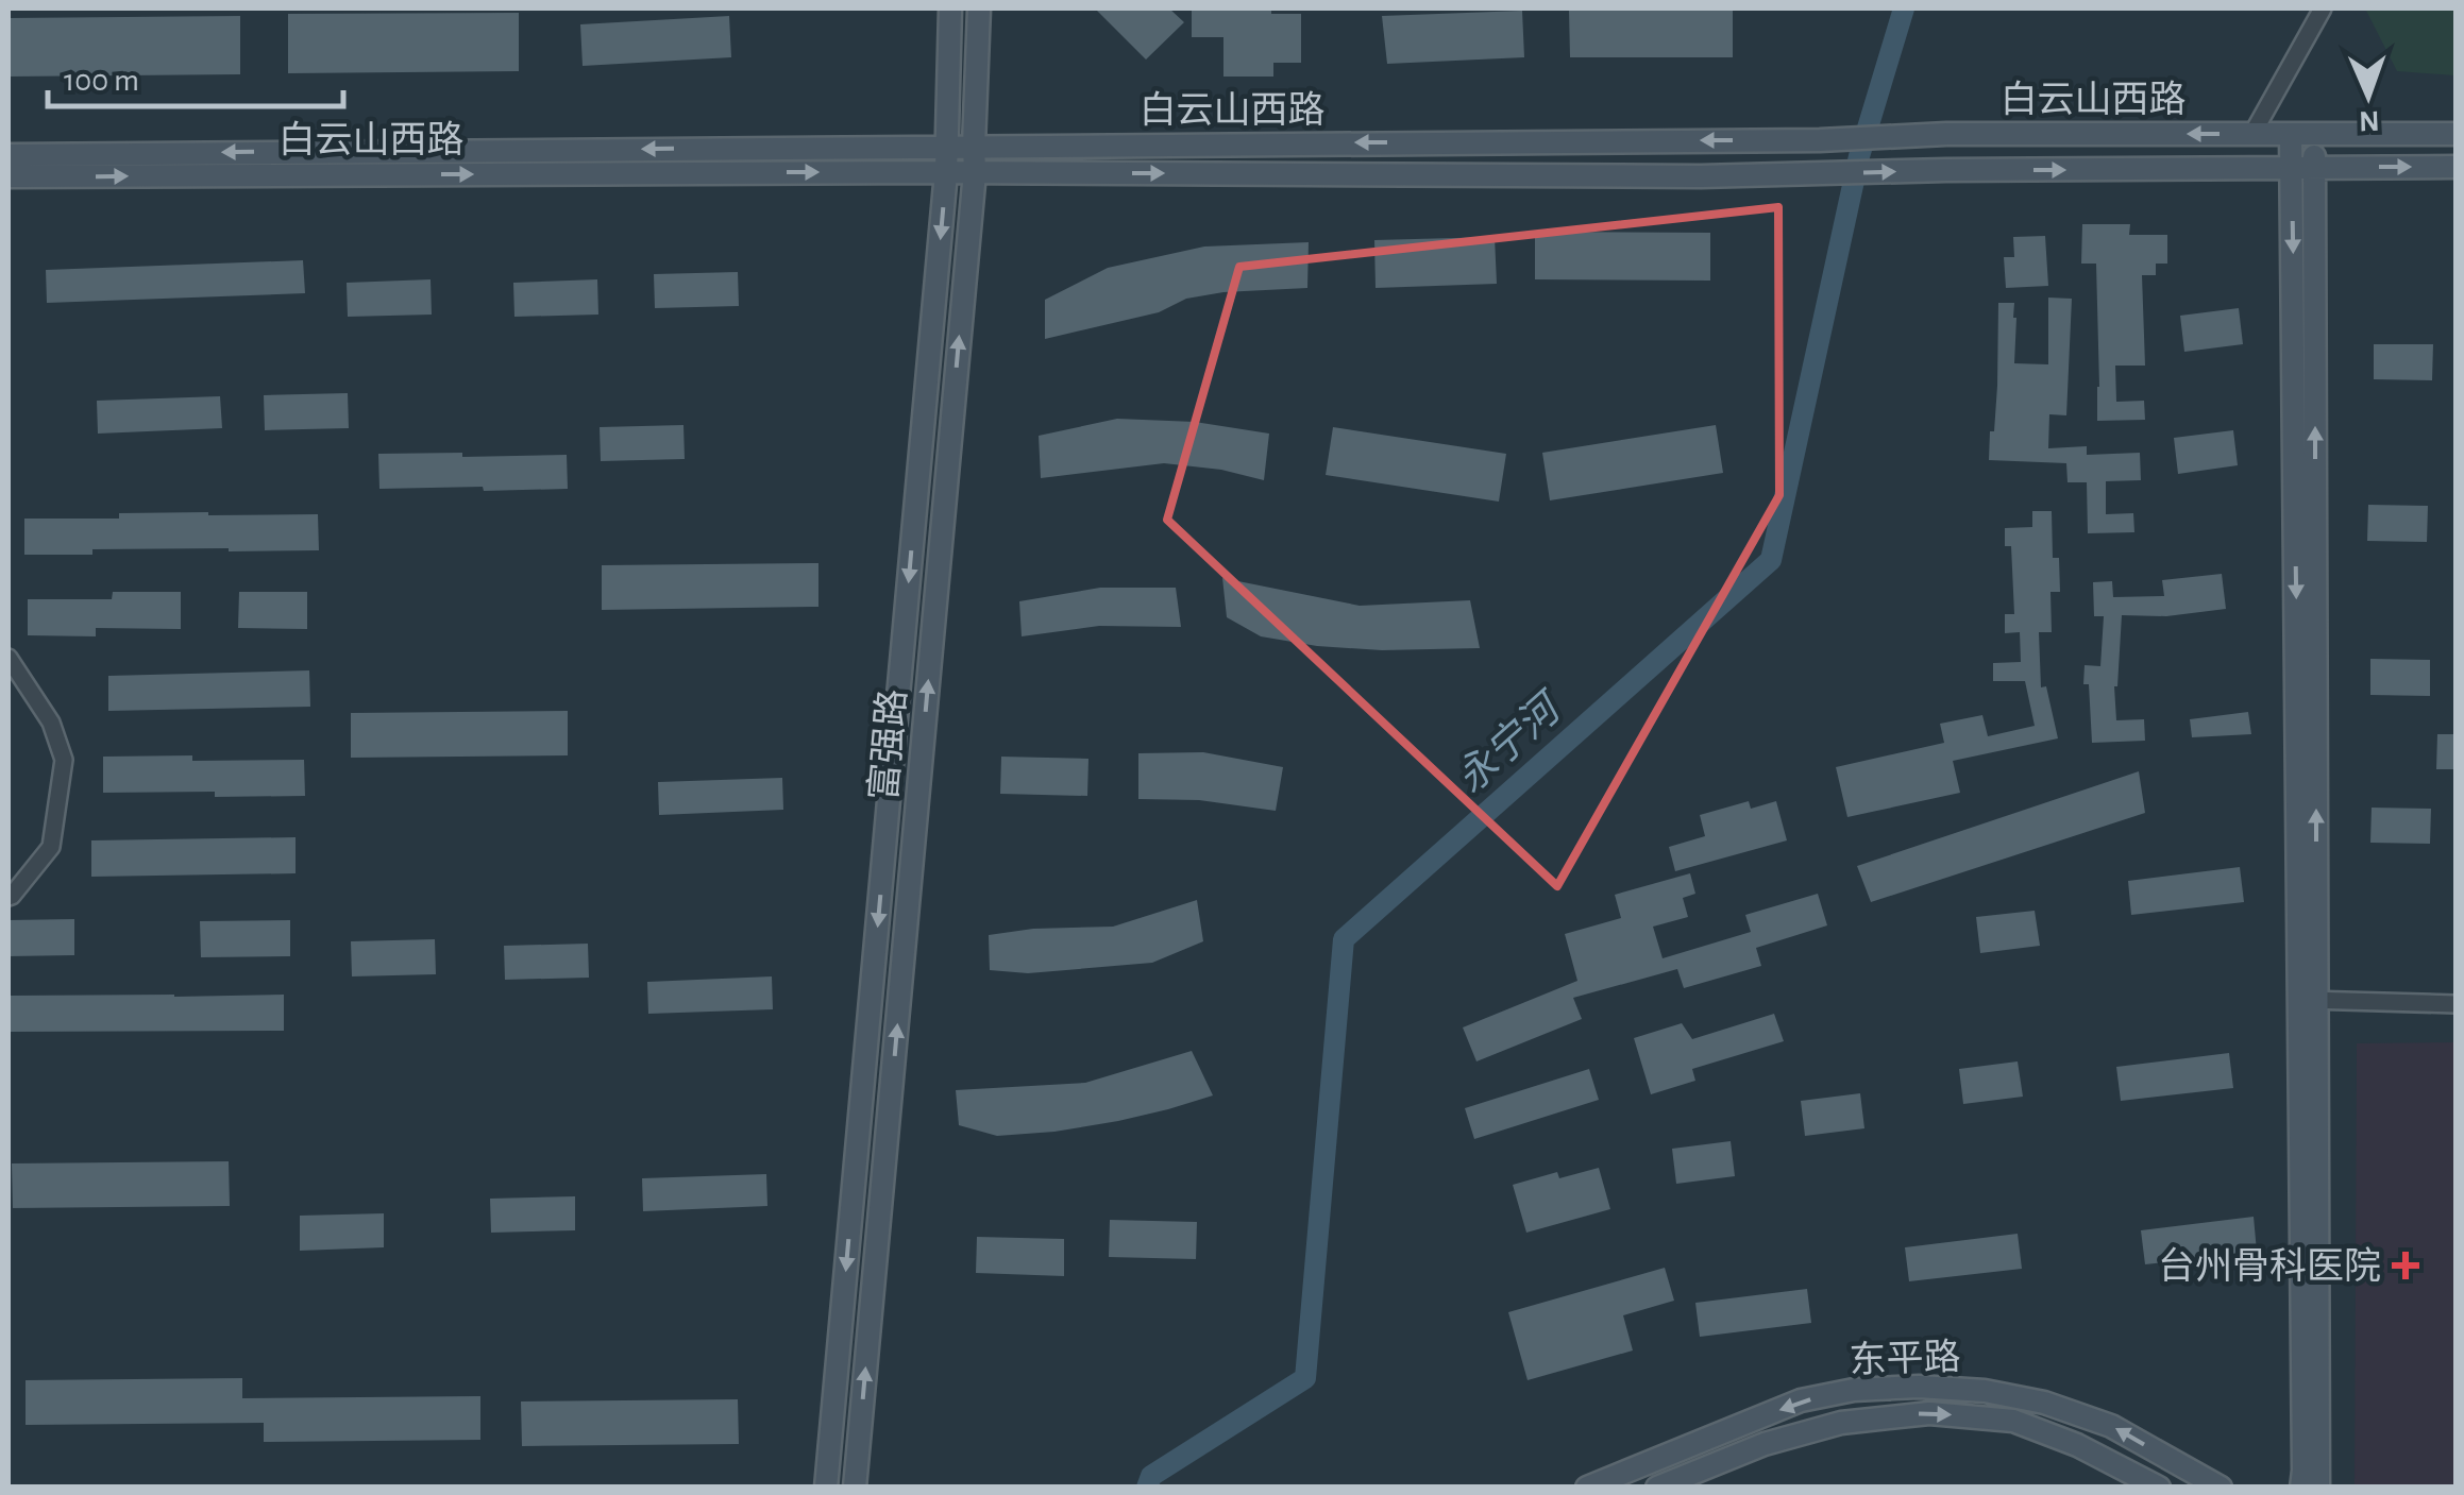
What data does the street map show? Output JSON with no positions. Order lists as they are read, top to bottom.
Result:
{
  "streets": {
    "main road": ["白云山西路", "富强路", "东平路"]
  },
  "crossings": [
    ["白云山西路", "富强路"]
  ],
  "water": ["永宁河"],
  "places": {
    "health": ["台州骨科医院"]
  },
  "scale_bar": "100 m",
  "north": "bottom"
}
